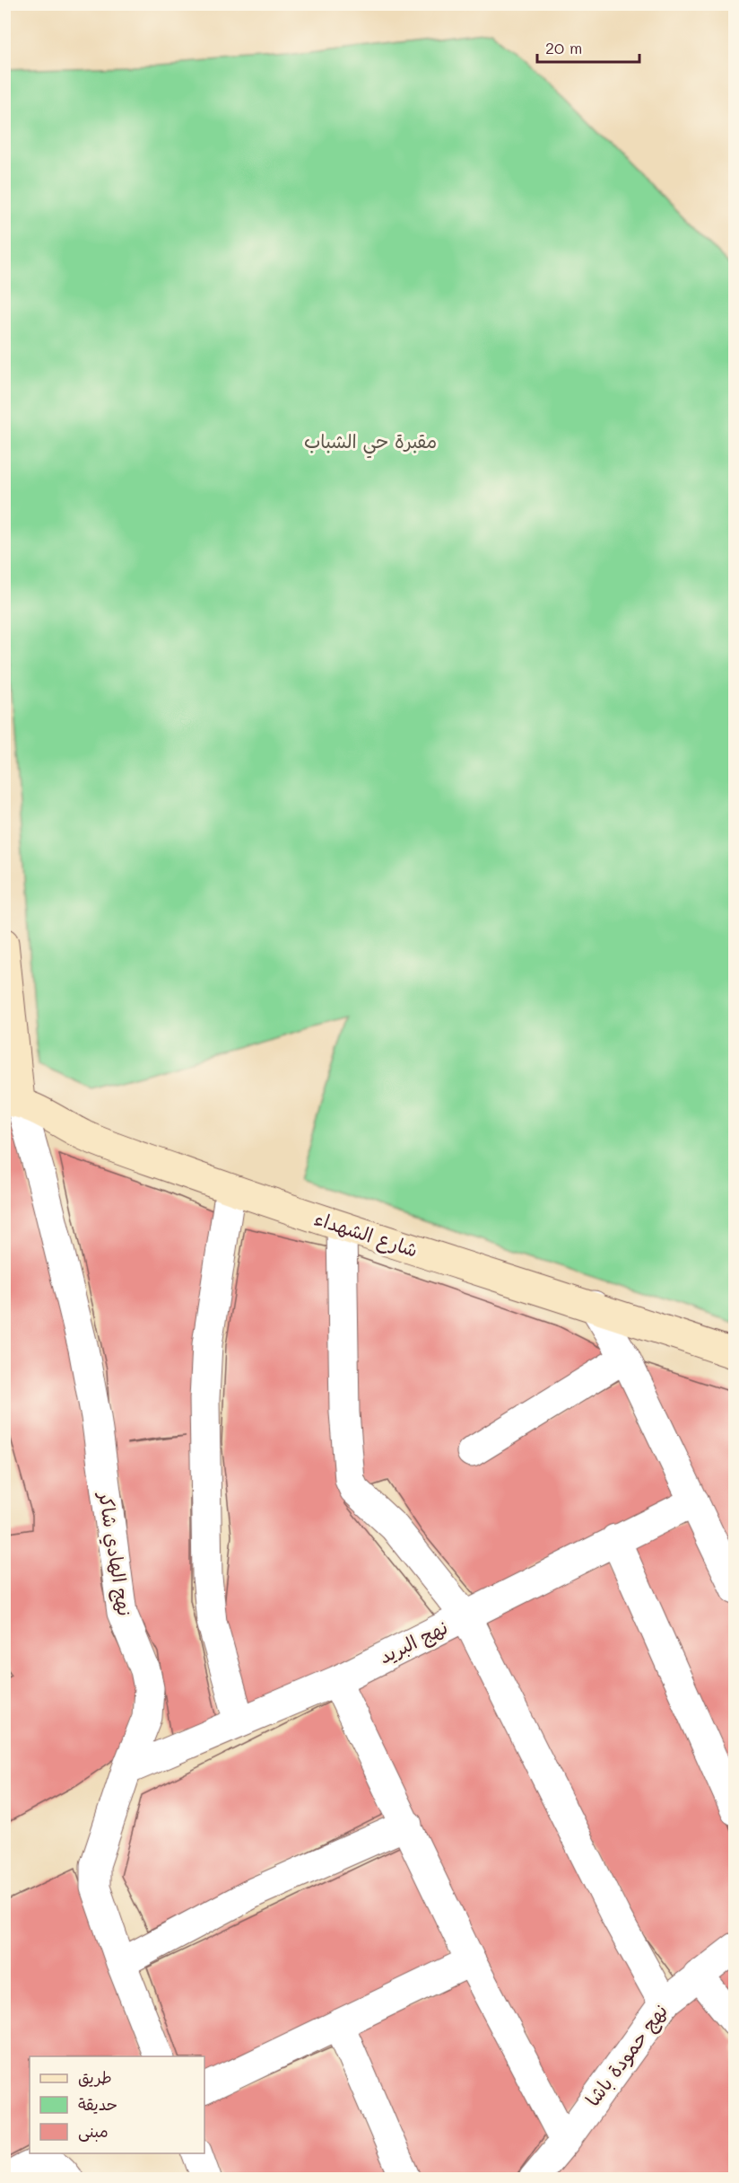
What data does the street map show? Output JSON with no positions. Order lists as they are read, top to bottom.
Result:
{
  "streets": {
    "street": [
      "شارع الشهداء",
      "نهج الهادي شاكر",
      "نهج البريد",
      "نهج حمودة باشا"
    ]
  },
  "crossings": [
    ["شارع الشهداء", "نهج الهادي شاكر"],
    ["نهج الهادي شاكر", "نهج البريد"]
  ],
  "parks": ["مقبرة حي الشباب"],
  "legend": ["طريق", "حديقة", "مبنى"],
  "scale_bar": "20 m"
}
